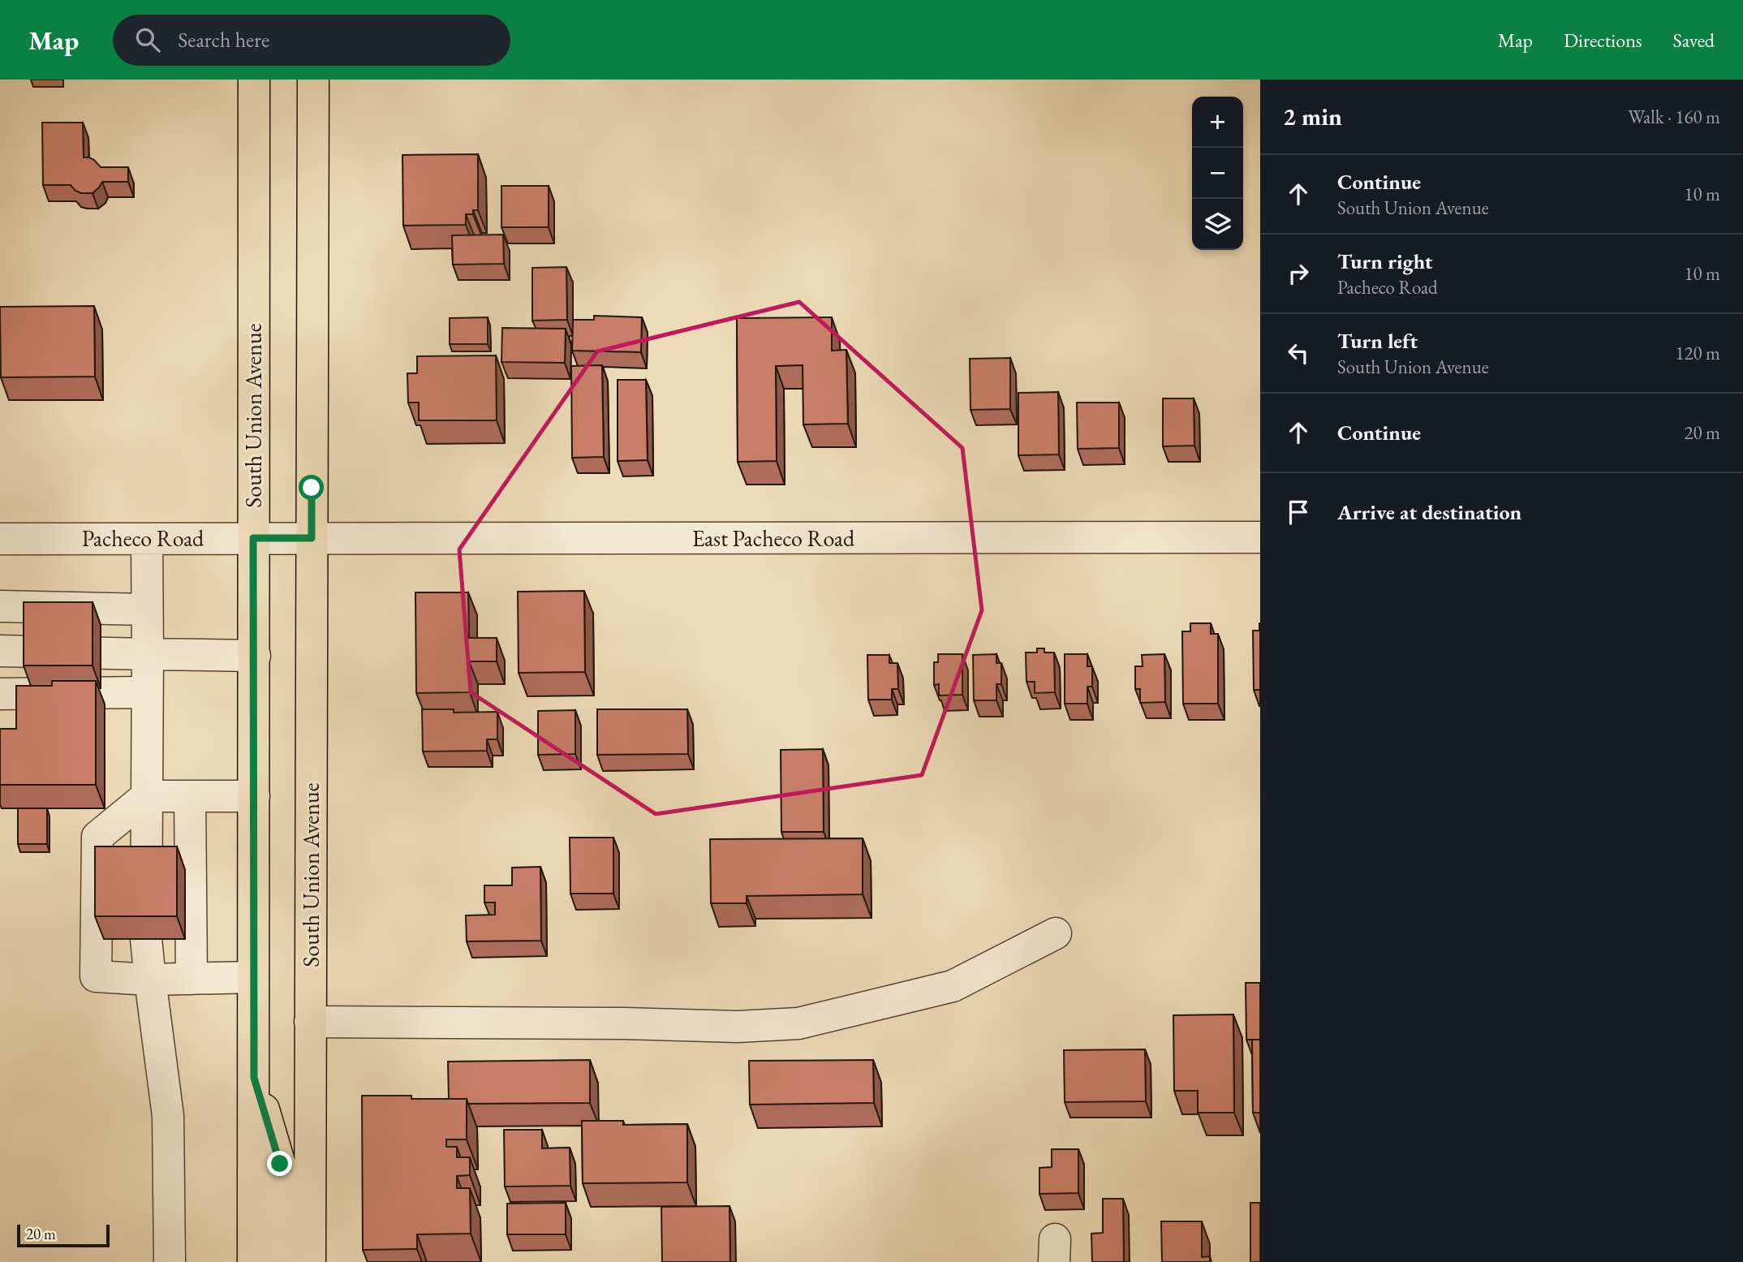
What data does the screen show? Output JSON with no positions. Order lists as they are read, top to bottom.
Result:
{
  "streets": {
    "main road": ["South Union Avenue"],
    "street": ["Pacheco Road", "East Pacheco Road"]
  },
  "crossings": [
    ["South Union Avenue", "Pacheco Road"],
    ["South Union Avenue", "East Pacheco Road"],
    ["Pacheco Road", "East Pacheco Road"]
  ],
  "scale_bar": "20 m",
  "page": {
    "header": "Map",
    "search": "Search here",
    "nav": ["Map", "Directions", "Saved"],
    "heading": ["2 min", "Walk · 160 m"],
    "map_buttons": ["+", "−"],
    "list": [
      ["Continue", "South Union Avenue", "10 m"],
      ["Turn right", "Pacheco Road", "10 m"],
      ["Turn left", "South Union Avenue", "120 m"],
      ["Continue", "20 m"],
      "Arrive at destination"
    ],
    "scale": "20 m"
  }
}
